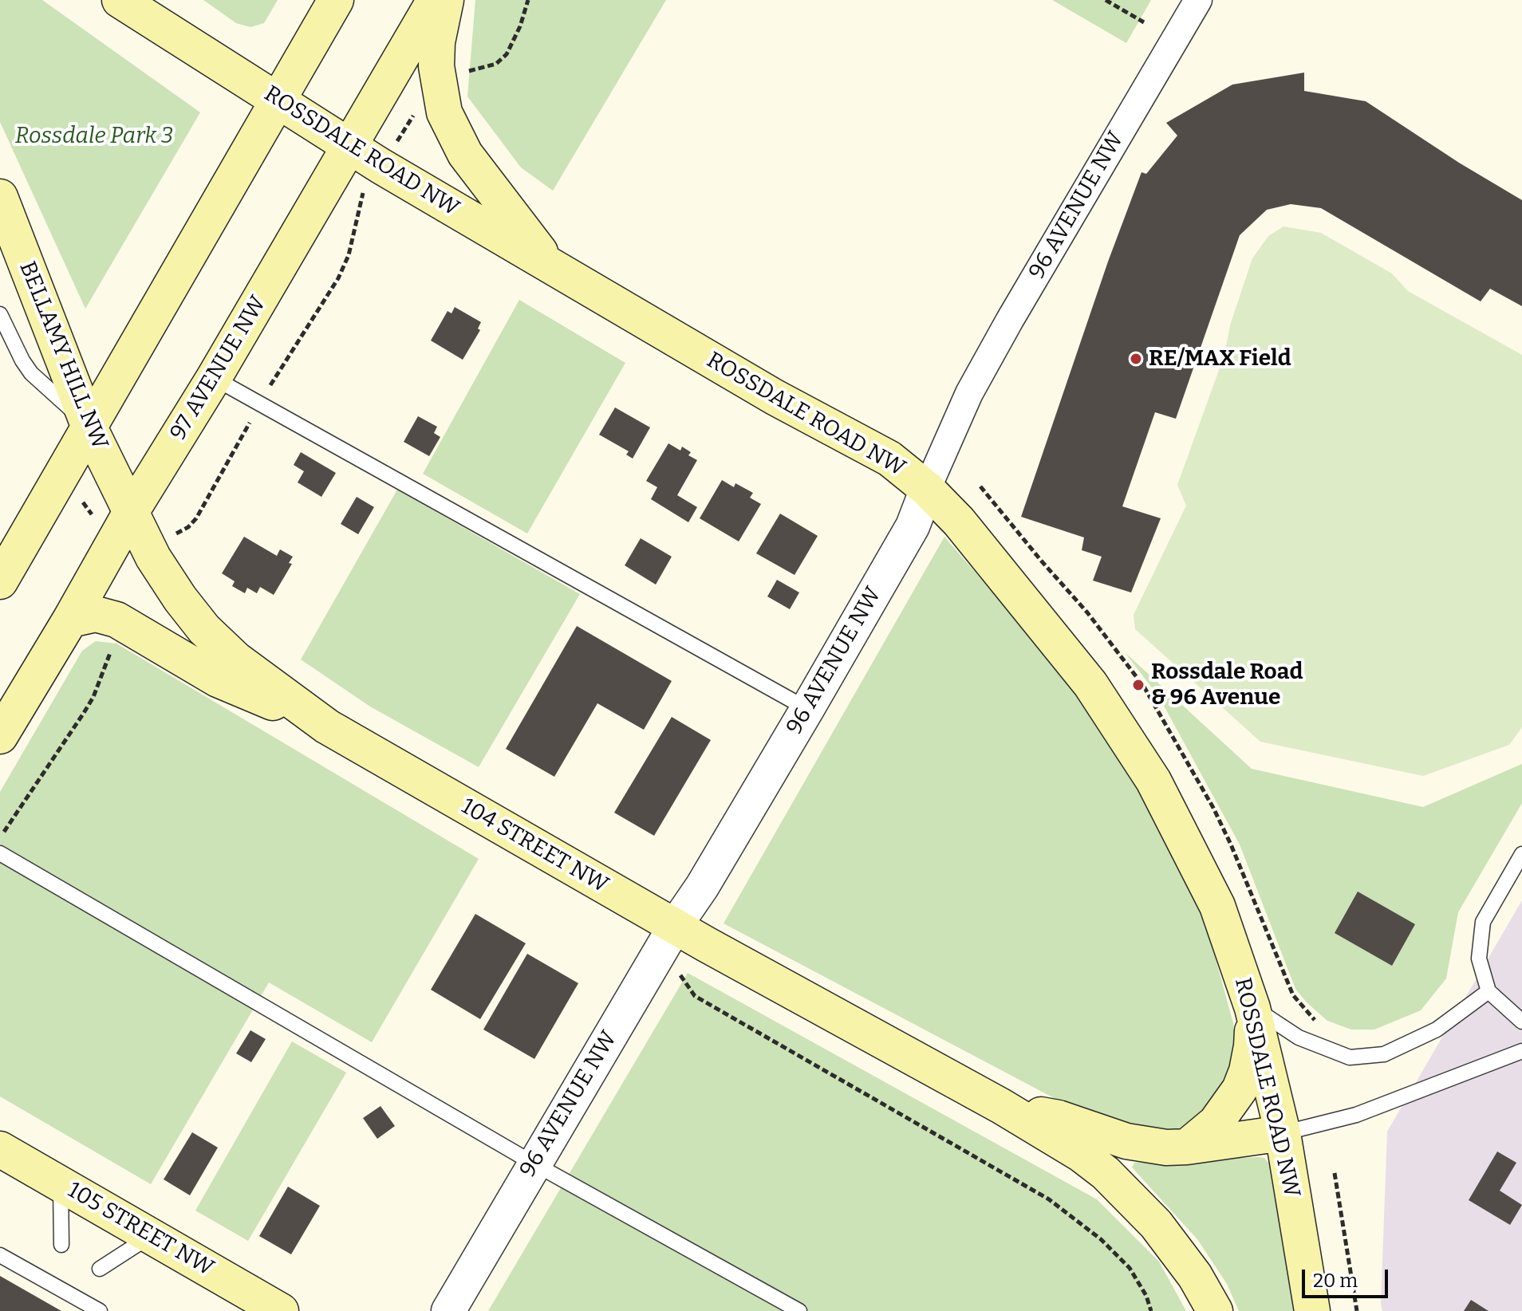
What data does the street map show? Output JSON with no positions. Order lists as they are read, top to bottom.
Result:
{
  "streets": {
    "main road": [
      "ROSSDALE ROAD NW",
      "BELLAMY HILL NW",
      "97 AVENUE NW",
      "104 STREET NW",
      "105 STREET NW"
    ],
    "street": ["96 AVENUE NW"]
  },
  "crossings": [
    ["ROSSDALE ROAD NW", "96 AVENUE NW"],
    ["ROSSDALE ROAD NW", "97 AVENUE NW"],
    ["96 AVENUE NW", "104 STREET NW"],
    ["BELLAMY HILL NW", "97 AVENUE NW"],
    ["BELLAMY HILL NW", "104 STREET NW"],
    ["97 AVENUE NW", "104 STREET NW"]
  ],
  "parks": ["Rossdale Park 3"],
  "places": ["RE/MAX Field", "Rossdale Road & 96 Avenue"],
  "scale_bar": "20 m"
}
